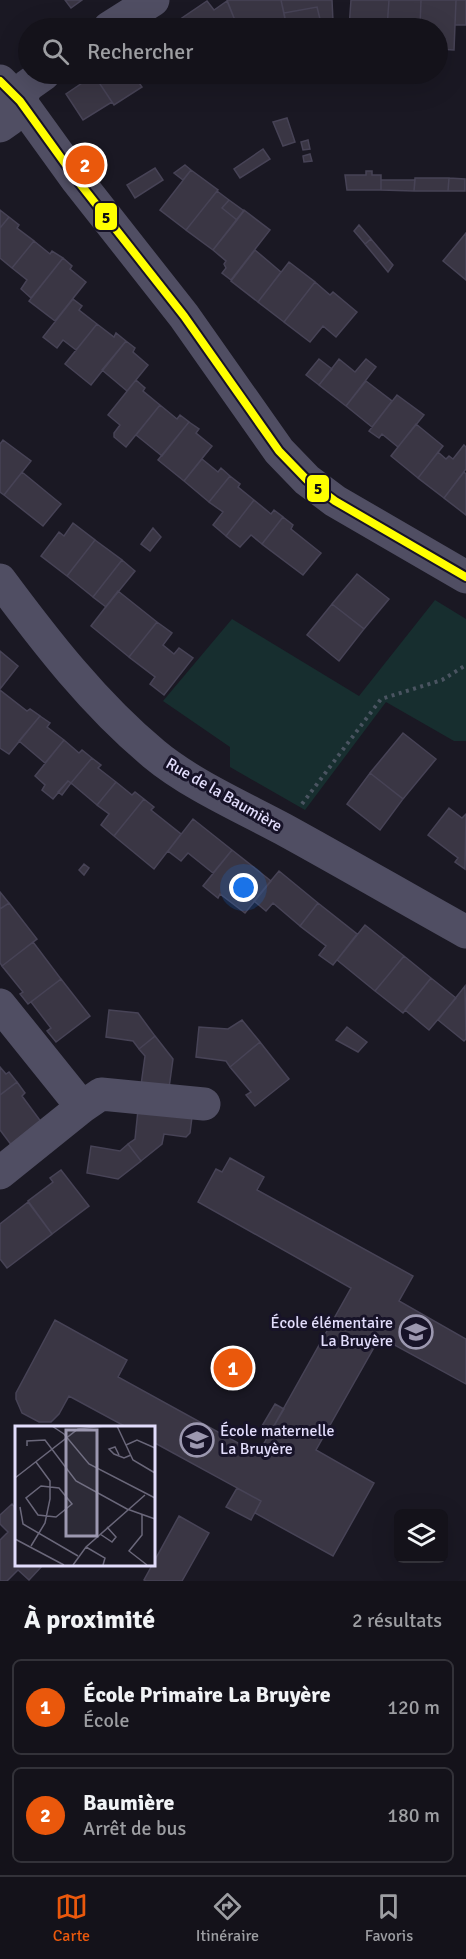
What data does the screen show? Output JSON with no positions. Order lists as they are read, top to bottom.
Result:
{
  "streets": {
    "street": ["Rue de la Baumière"]
  },
  "places": {
    "school or university": ["École élémentaire La Bruyère", "École maternelle La Bruyère"]
  },
  "lines": ["transit line 5"],
  "page": {
    "search": "Rechercher",
    "pins": ["2", "1"],
    "heading": ["À proximité", "2 résultats"],
    "list": [
      {
        "mark": "1",
        "name": "École Primaire La Bruyère",
        "note": "École",
        "value": "120 m"
      },
      {
        "mark": "2",
        "name": "Baumière",
        "note": "Arrêt de bus",
        "value": "180 m"
      }
    ],
    "nav": ["Carte", "Itinéraire", "Favoris"]
  }
}
